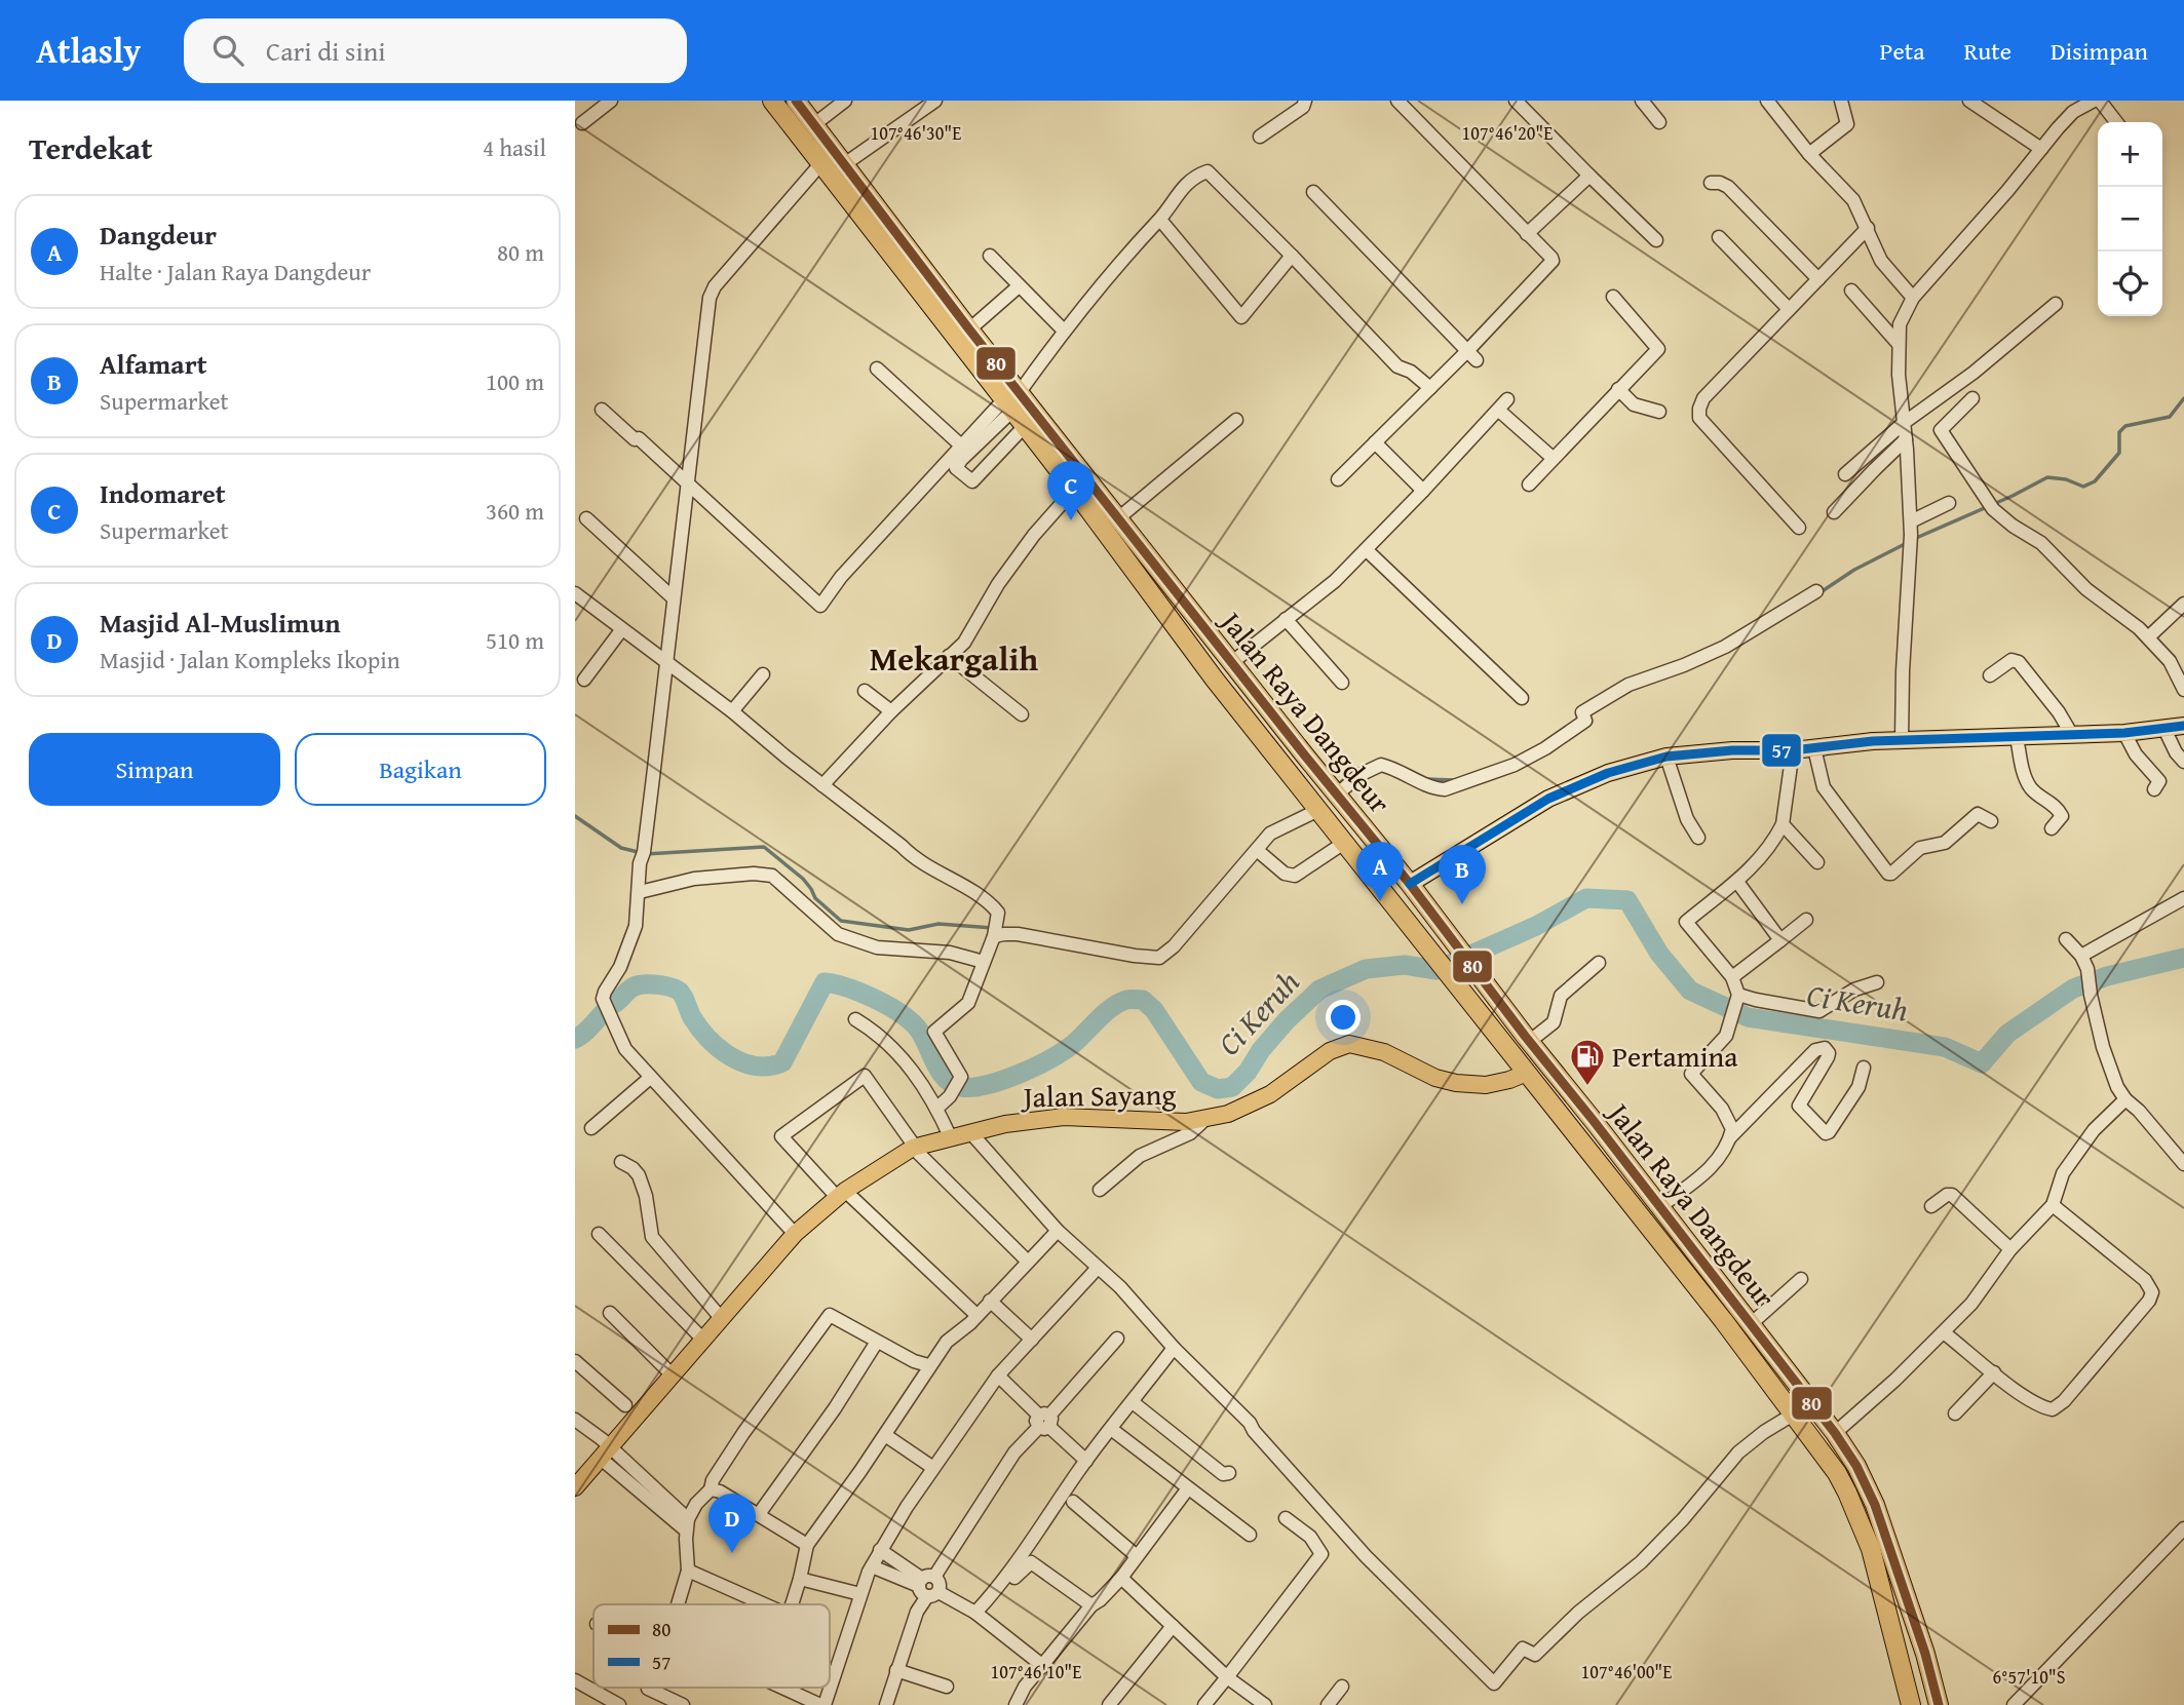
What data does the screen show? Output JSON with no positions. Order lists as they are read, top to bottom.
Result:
{
  "streets": {
    "highway": ["Jalan Raya Dangdeur"],
    "main road": ["Jalan Sayang"]
  },
  "crossings": [
    ["Jalan Raya Dangdeur", "Jalan Sayang"]
  ],
  "districts": ["Mekargalih"],
  "water": ["Ci Keruh"],
  "places": {
    "fuel station": ["Pertamina"]
  },
  "lines": ["transit line 80", "transit line 57"],
  "legend": ["80", "57"],
  "page": {
    "header": "Atlasly",
    "search": "Cari di sini",
    "nav": ["Peta", "Rute", "Disimpan"],
    "heading": ["Terdekat", "4 hasil"],
    "map_buttons": ["+", "−"],
    "list": [
      {
        "mark": "A",
        "name": "Dangdeur",
        "note": "Halte · Jalan Raya Dangdeur",
        "value": "80 m"
      },
      {
        "mark": "B",
        "name": "Alfamart",
        "note": "Supermarket",
        "value": "100 m"
      },
      {
        "mark": "C",
        "name": "Indomaret",
        "note": "Supermarket",
        "value": "360 m"
      },
      {
        "mark": "D",
        "name": "Masjid Al-Muslimun",
        "note": "Masjid · Jalan Kompleks Ikopin",
        "value": "510 m"
      }
    ],
    "pins": [
      "C",
      "A",
      "B",
      "D"
    ],
    "buttons": ["Simpan", "Bagikan"]
  },
  "coordinates": [
    "107°46'30\"E",
    "107°46'20\"E",
    "107°46'10\"E",
    "107°46'00\"E",
    "6°57'10\"S"
  ]
}
